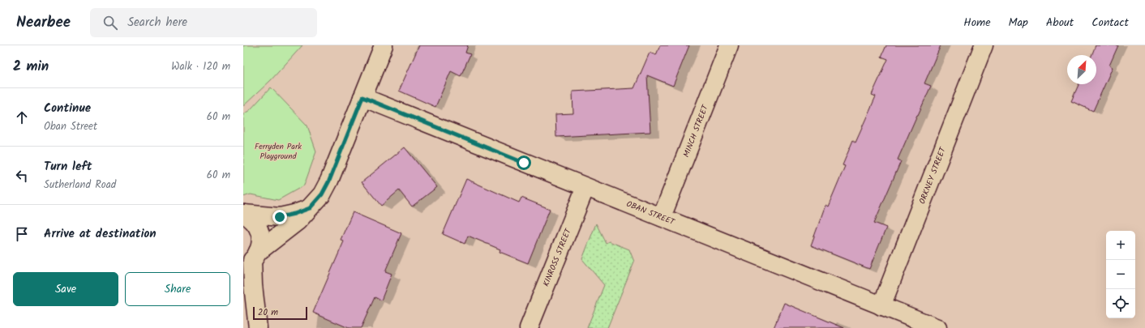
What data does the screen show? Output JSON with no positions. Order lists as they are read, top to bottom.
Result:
{
  "streets": {
    "street": [
      "MINCH STREET",
      "ORKNEY STREET",
      "OBAN STREET",
      "KINROSS STREET"
    ]
  },
  "crossings": [
    ["MINCH STREET", "OBAN STREET"],
    ["ORKNEY STREET", "OBAN STREET"],
    ["OBAN STREET", "KINROSS STREET"]
  ],
  "parks": ["Ferryden Park Playground"],
  "scale_bar": "20 m",
  "north": "top right",
  "page": {
    "header": "Nearbee",
    "search": "Search here",
    "nav": [
      "Home",
      "Map",
      "About",
      "Contact"
    ],
    "heading": ["2 min", "Walk · 120 m"],
    "list": [
      ["Continue", "Oban Street", "60 m"],
      ["Turn left", "Sutherland Road", "60 m"],
      "Arrive at destination"
    ],
    "map_buttons": ["+", "−"],
    "buttons": ["Save", "Share"],
    "scale": "20 m"
  }
}
